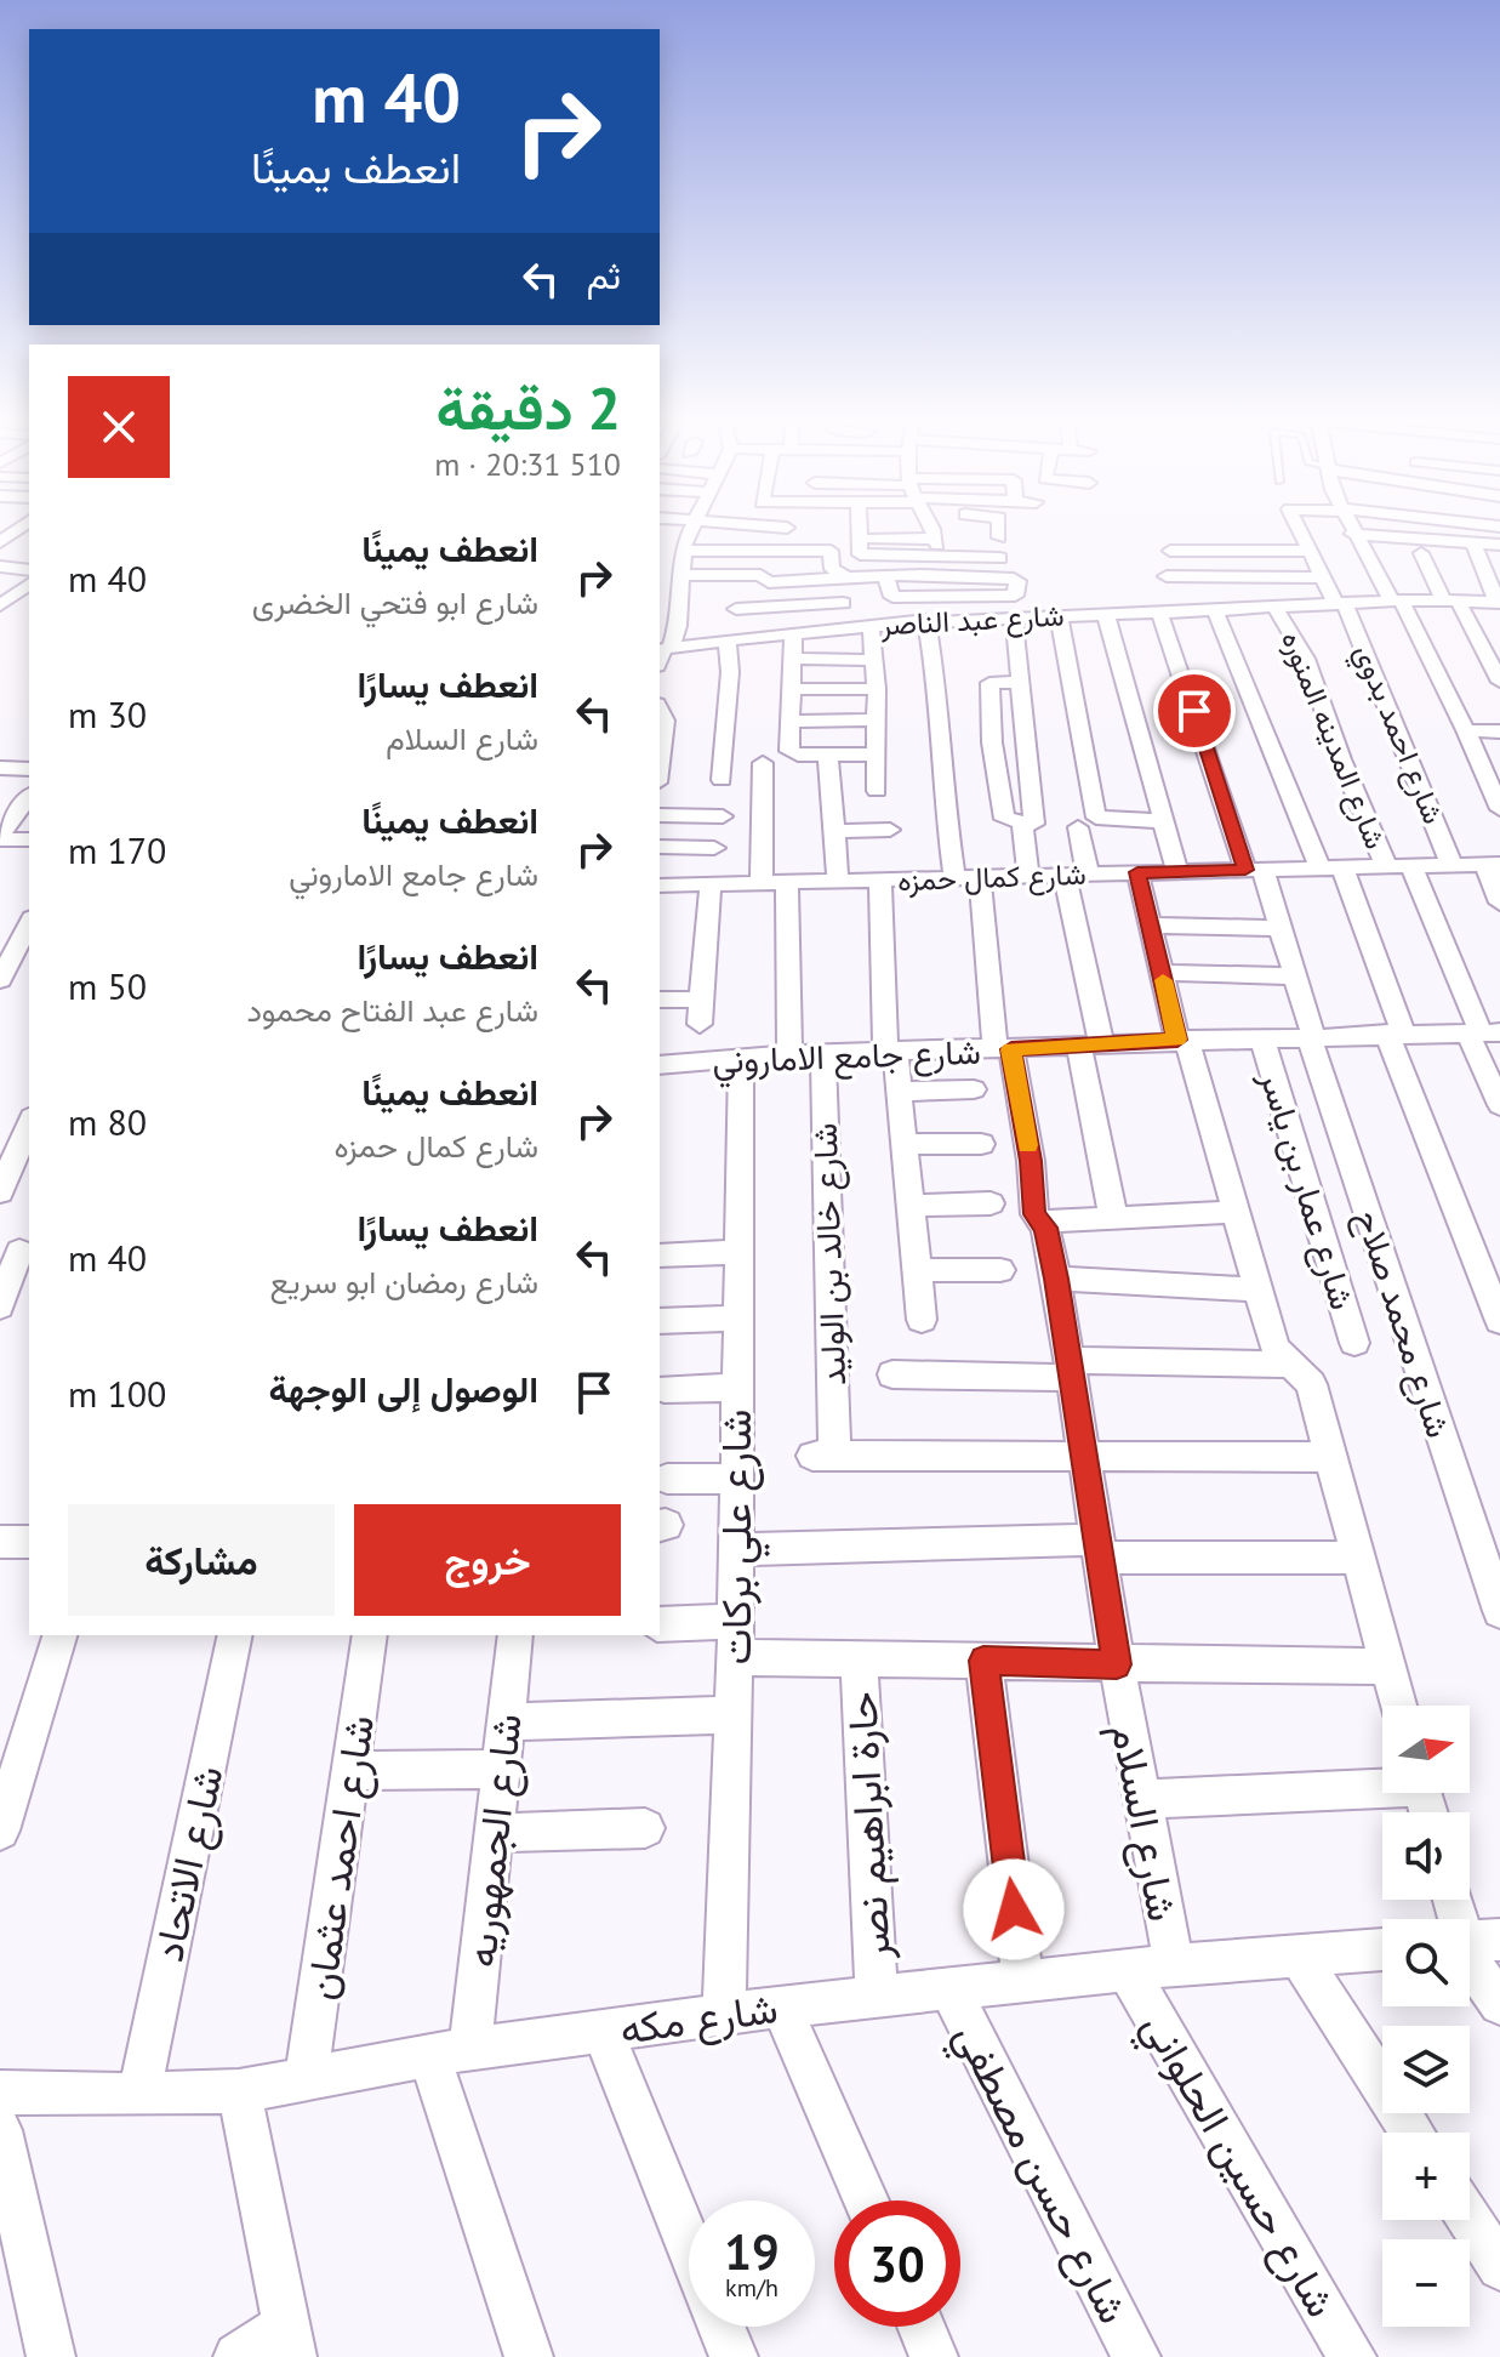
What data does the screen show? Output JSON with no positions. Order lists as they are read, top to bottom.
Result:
{
  "streets": {
    "street": [
      "شارع عبد الناصر",
      "شارع احمد بدوي",
      "شارع المدينه المنوره",
      "شارع كمال حمزه",
      "شارع جامع الاماروني",
      "شارع عمار بن ياسر",
      "شارع خالد بن الوليد",
      "شارع محمد صلاح",
      "شارع علي بركات",
      "شارع السلام",
      "حارة ابراهيم نصر",
      "شارع الجمهوريه",
      "شارع احمد عثمان",
      "شارع الاتحاد",
      "شارع مكه",
      "شارع حسين الحلواني",
      "شارع حسن مصطفي"
    ]
  },
  "crossings": [
    ["شارع عبد الناصر", "شارع المدينه المنوره"],
    ["شارع عبد الناصر", "شارع محمد صلاح"],
    ["شارع احمد بدوي", "شارع المدينه المنوره"],
    ["شارع احمد بدوي", "شارع كمال حمزه"],
    ["شارع المدينه المنوره", "شارع كمال حمزه"],
    ["شارع كمال حمزه", "شارع محمد صلاح"],
    ["شارع كمال حمزه", "شارع السلام"],
    ["شارع جامع الاماروني", "شارع عمار بن ياسر"],
    ["شارع جامع الاماروني", "شارع خالد بن الوليد"],
    ["شارع جامع الاماروني", "شارع محمد صلاح"],
    ["شارع جامع الاماروني", "شارع علي بركات"],
    ["شارع جامع الاماروني", "شارع السلام"],
    ["شارع خالد بن الوليد", "شارع السلام"],
    ["شارع علي بركات", "شارع مكه"],
    ["شارع السلام", "شارع مكه"],
    ["حارة ابراهيم نصر", "شارع مكه"],
    ["شارع الجمهوريه", "شارع مكه"],
    ["شارع احمد عثمان", "شارع مكه"],
    ["شارع الاتحاد", "شارع مكه"],
    ["شارع مكه", "شارع حسين الحلواني"],
    ["شارع مكه", "شارع حسن مصطفي"]
  ],
  "north": "right",
  "page": {
    "turn": ["40 m", "انعطف يمينًا"],
    "then": "ثم",
    "heading": ["2 دقيقة", "510 m · 20:31"],
    "list": [
      {
        "name": "انعطف يمينًا",
        "note": "شارع ابو فتحي الخضرى",
        "value": "40 m"
      },
      {
        "name": "انعطف يسارًا",
        "note": "شارع السلام",
        "value": "30 m"
      },
      {
        "name": "انعطف يمينًا",
        "note": "شارع جامع الاماروني",
        "value": "170 m"
      },
      {
        "name": "انعطف يسارًا",
        "note": "شارع عبد الفتاح محمود",
        "value": "50 m"
      },
      {
        "name": "انعطف يمينًا",
        "note": "شارع كمال حمزه",
        "value": "80 m"
      },
      {
        "name": "انعطف يسارًا",
        "note": "شارع رمضان ابو سريع",
        "value": "40 m"
      },
      {
        "name": "الوصول إلى الوجهة",
        "value": "100 m"
      }
    ],
    "buttons": ["خروج", "مشاركة"],
    "map_buttons": ["+", "−"],
    "speed": "19 km/h",
    "limit": "30"
  }
}
